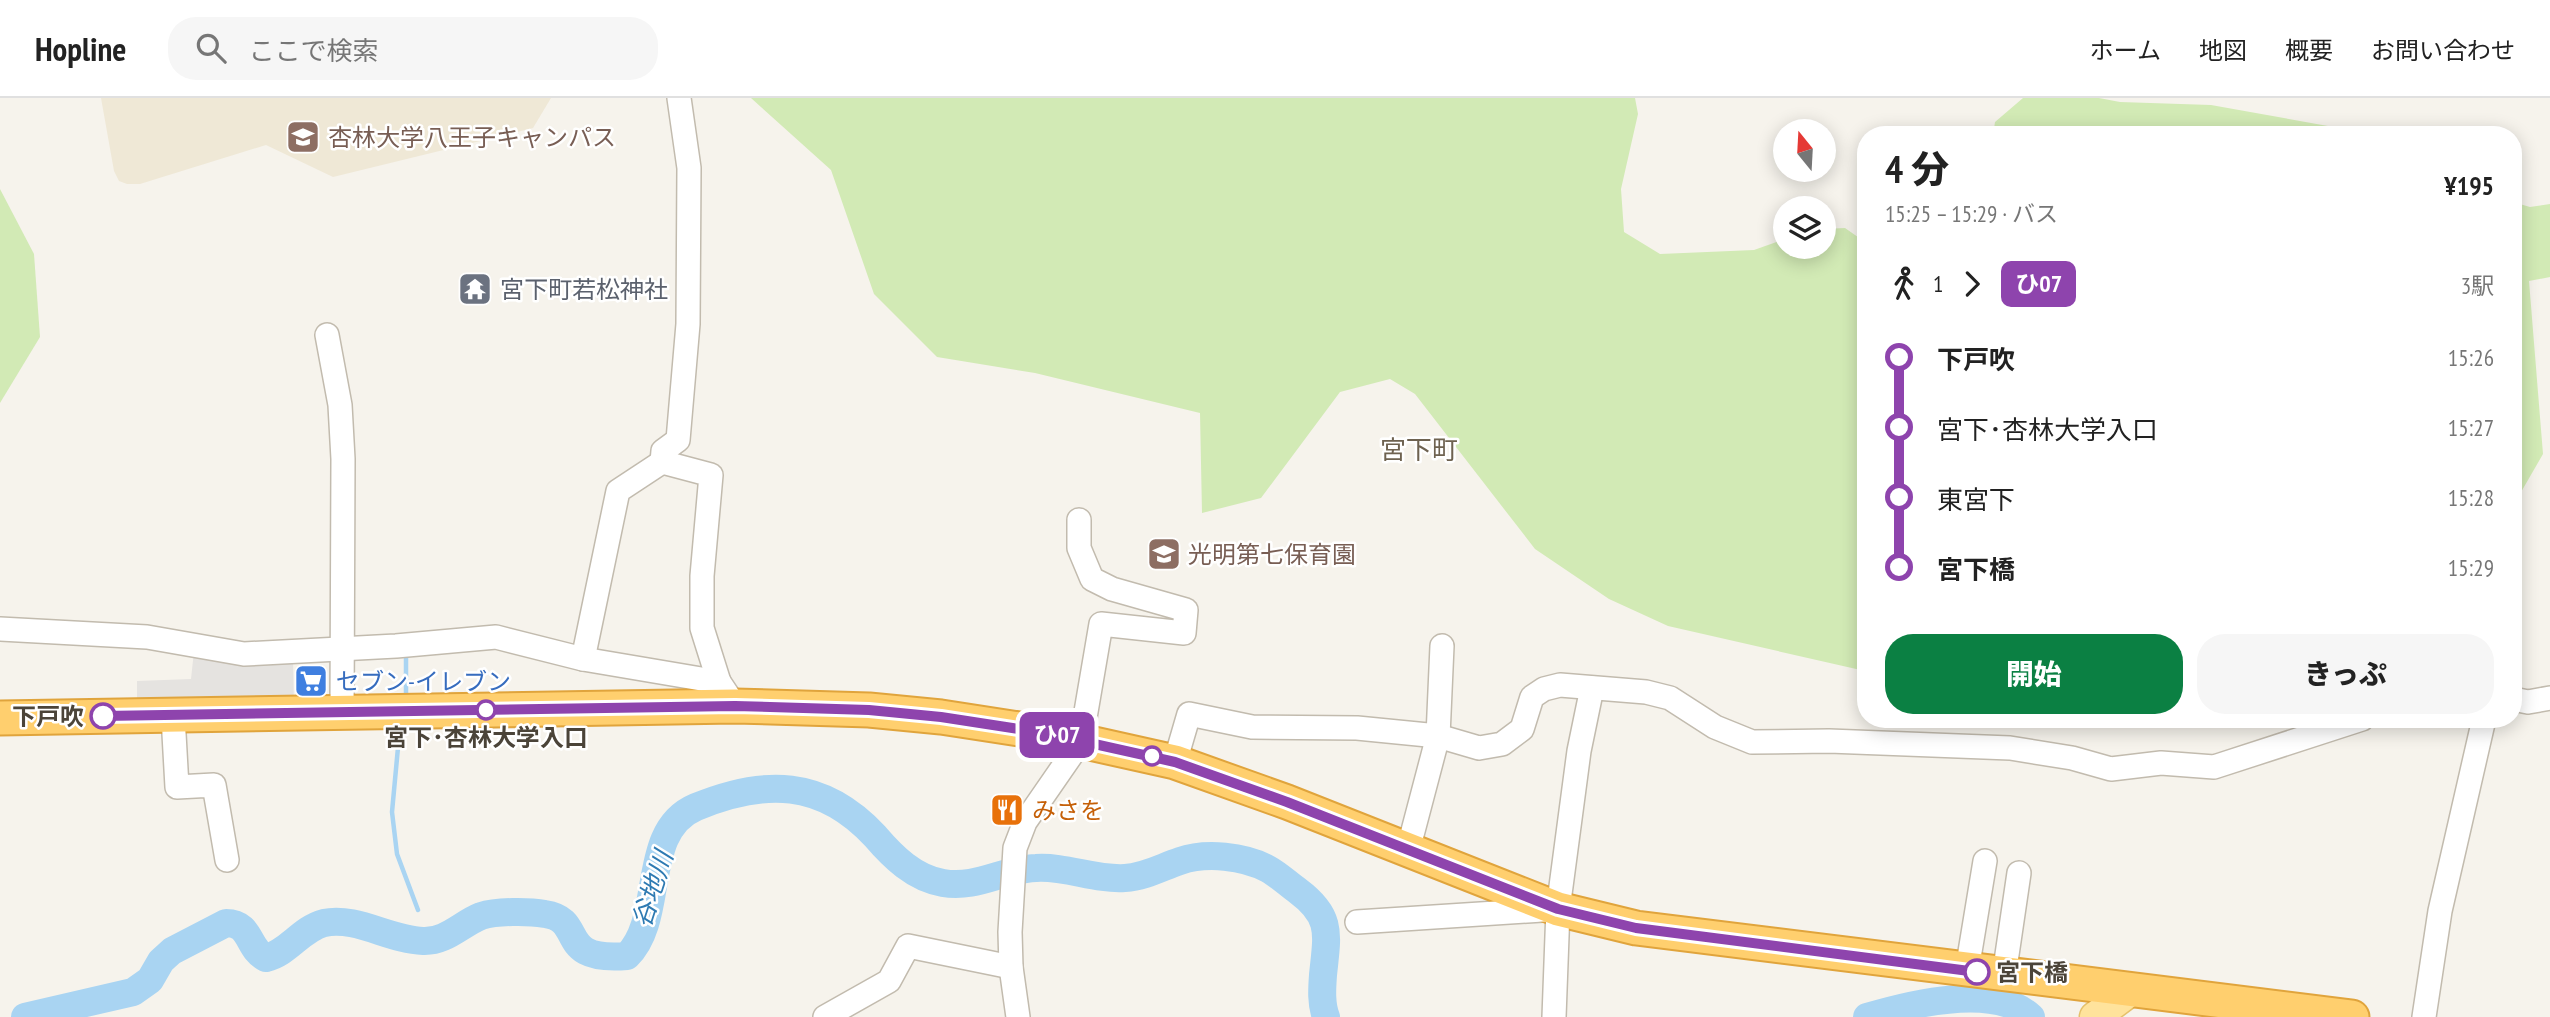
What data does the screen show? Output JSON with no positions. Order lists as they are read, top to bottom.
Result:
{
  "districts": ["宮下町"],
  "water": ["谷地川"],
  "places": {
    "school or university": ["杏林大学八王子キャンパス", "光明第七保育園"],
    "temple": ["宮下町若松神社"],
    "supermarket": ["セブン-イレブン"],
    "other": ["宮下･杏林大学入口", "下戸吹", "宮下橋"],
    "restaurant": ["みさを"]
  },
  "lines": ["bus line ひ07"],
  "north": "top",
  "page": {
    "header": "Hopline",
    "search": "ここで検索",
    "nav": [
      "ホーム",
      "地図",
      "概要",
      "お問い合わせ"
    ],
    "on_map": "ひ07",
    "heading": ["4 分", "15:25 – 15:29 · バス", "¥195"],
    "legs": ["1", "ひ07", "3駅"],
    "list": [
      {
        "name": "下戸吹",
        "value": "15:26"
      },
      {
        "name": "宮下･杏林大学入口",
        "value": "15:27"
      },
      {
        "name": "東宮下",
        "value": "15:28"
      },
      {
        "name": "宮下橋",
        "value": "15:29"
      }
    ],
    "buttons": ["開始", "きっぷ"]
  }
}
